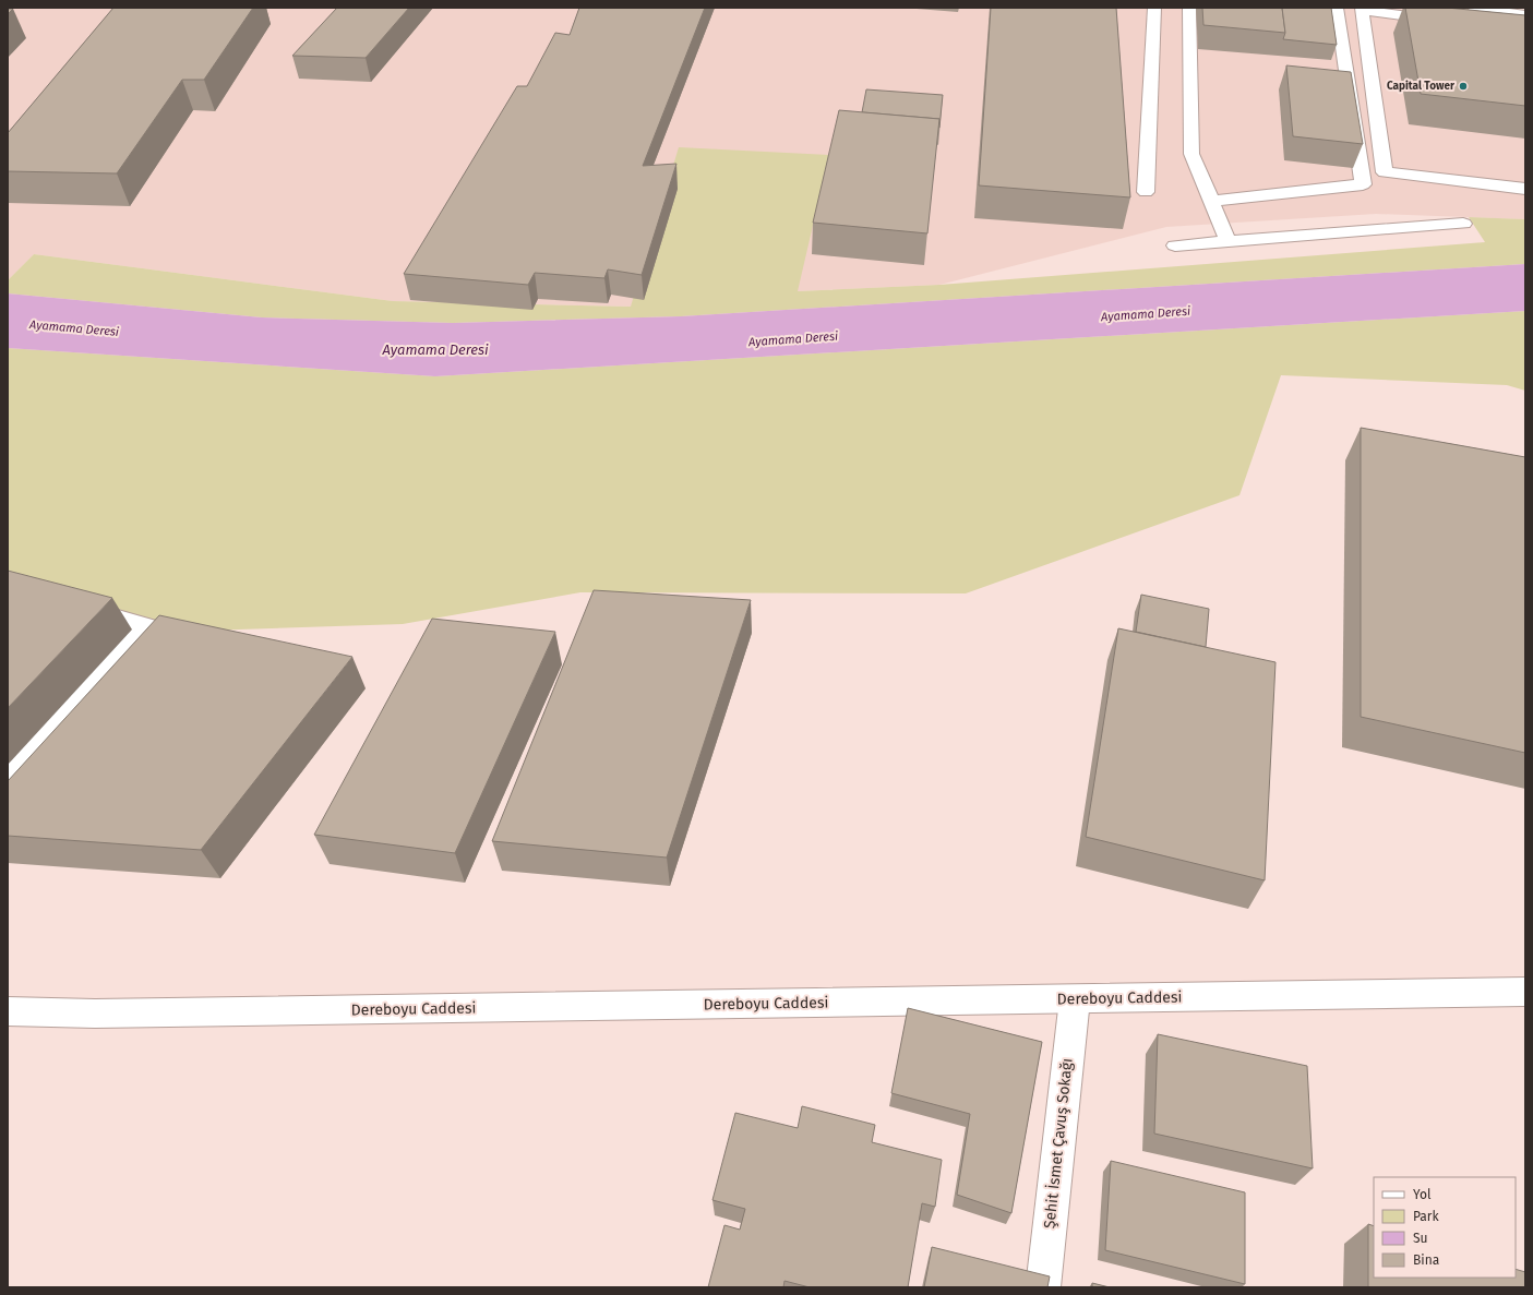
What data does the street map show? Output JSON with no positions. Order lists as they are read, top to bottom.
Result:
{
  "streets": {
    "main road": ["Dereboyu Caddesi", "Şehit İsmet Çavuş Sokağı"]
  },
  "crossings": [
    ["Dereboyu Caddesi", "Şehit İsmet Çavuş Sokağı"]
  ],
  "water": ["Ayamama Deresi"],
  "places": ["Capital Tower"],
  "legend": [
    "Yol",
    "Park",
    "Su",
    "Bina"
  ]
}
